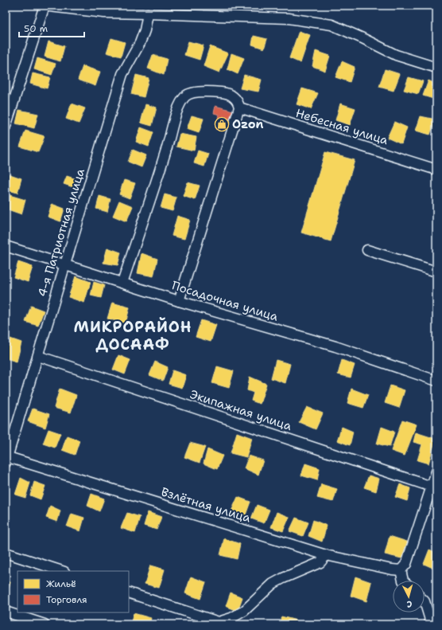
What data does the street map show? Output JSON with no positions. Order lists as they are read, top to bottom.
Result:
{
  "streets": {
    "street": [
      "Небесная улица",
      "4-я Патриотная улица",
      "Посадочная улица",
      "Экипажная улица",
      "Взлётная улица"
    ]
  },
  "crossings": [
    ["4-я Патриотная улица", "Посадочная улица"],
    ["4-я Патриотная улица", "Экипажная улица"],
    ["4-я Патриотная улица", "Взлётная улица"]
  ],
  "districts": ["МИКРОРАЙОН ДОСААФ"],
  "places": {
    "shop": ["Ozon"]
  },
  "legend": ["Жильё", "Торговля"],
  "scale_bar": "50 m",
  "north": "bottom"
}
